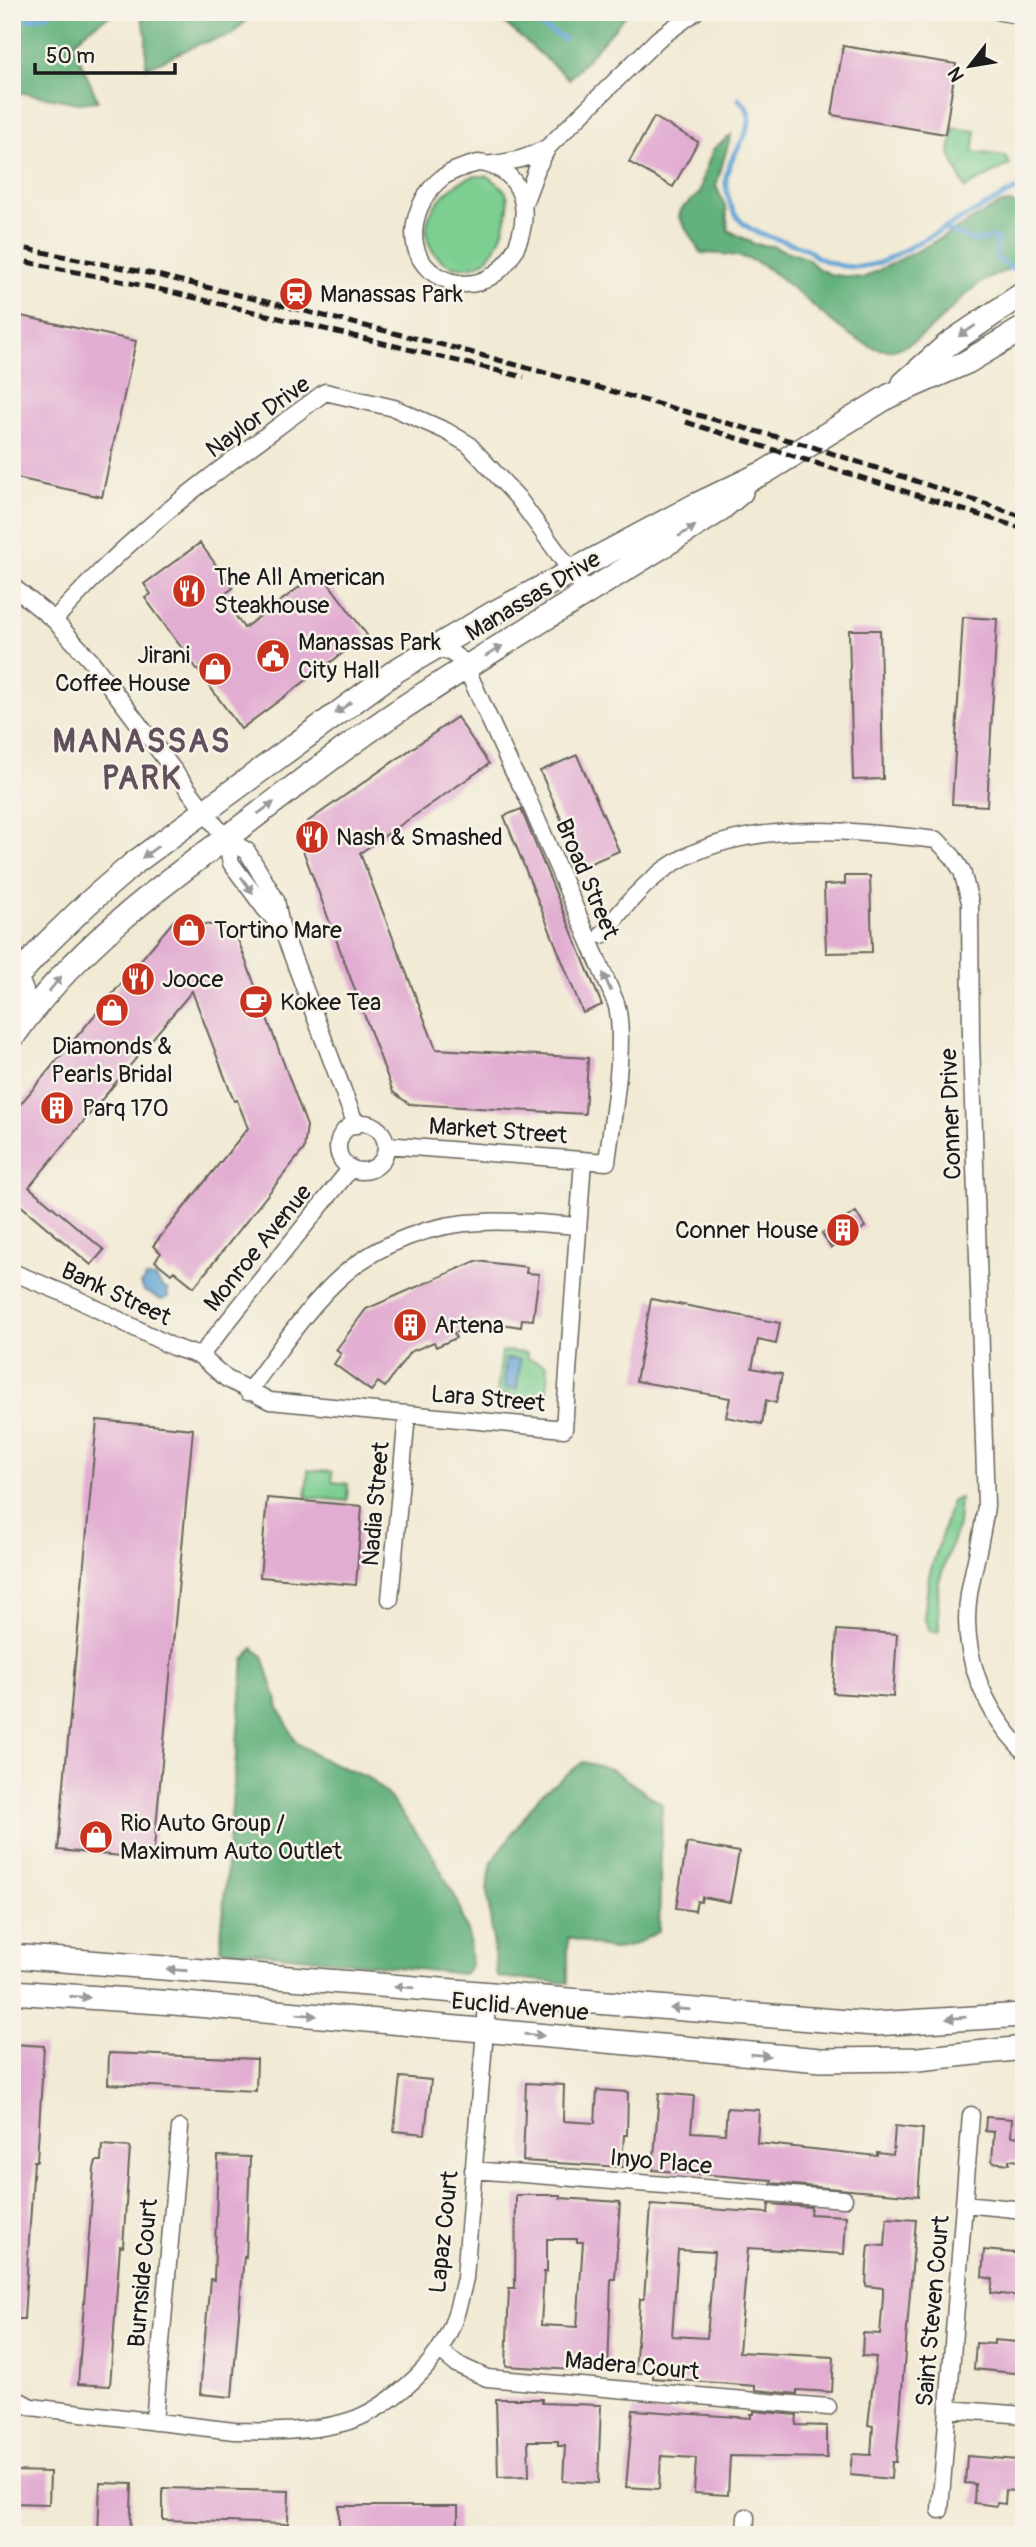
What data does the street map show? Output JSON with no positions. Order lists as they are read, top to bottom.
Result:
{
  "streets": {
    "main road": ["Manassas Drive", "Euclid Avenue"],
    "street": [
      "Naylor Drive",
      "Broad Street",
      "Conner Drive",
      "Market Street",
      "Monroe Avenue",
      "Bank Street",
      "Lara Street",
      "Nadia Street",
      "Inyo Place",
      "Lapaz Court",
      "Burnside Court",
      "Saint Steven Court",
      "Madera Court"
    ]
  },
  "crossings": [
    ["Naylor Drive", "Manassas Drive"],
    ["Manassas Drive", "Broad Street"],
    ["Broad Street", "Market Street"],
    ["Market Street", "Monroe Avenue"],
    ["Market Street", "Lara Street"],
    ["Monroe Avenue", "Bank Street"],
    ["Monroe Avenue", "Lara Street"],
    ["Bank Street", "Lara Street"],
    ["Lara Street", "Nadia Street"],
    ["Euclid Avenue", "Lapaz Court"],
    ["Inyo Place", "Lapaz Court"],
    ["Lapaz Court", "Burnside Court"],
    ["Lapaz Court", "Madera Court"]
  ],
  "one_way": ["Broad Street"],
  "districts": ["MANASSAS PARK"],
  "places": {
    "station": ["Manassas Park"],
    "restaurant": ["The All American Steakhouse", "Nash & Smashed", "Jooce"],
    "public building": ["Manassas Park City Hall"],
    "shop": [
      "Jirani Coffee House",
      "Tortino Mare",
      "Diamonds & Pearls Bridal",
      "Rio Auto Group / Maximum Auto Outlet"
    ],
    "cafe": ["Kokee Tea"],
    "building": ["Parq 170", "Conner House", "Artena"]
  },
  "scale_bar": "50 m",
  "north": "bottom left"
}
